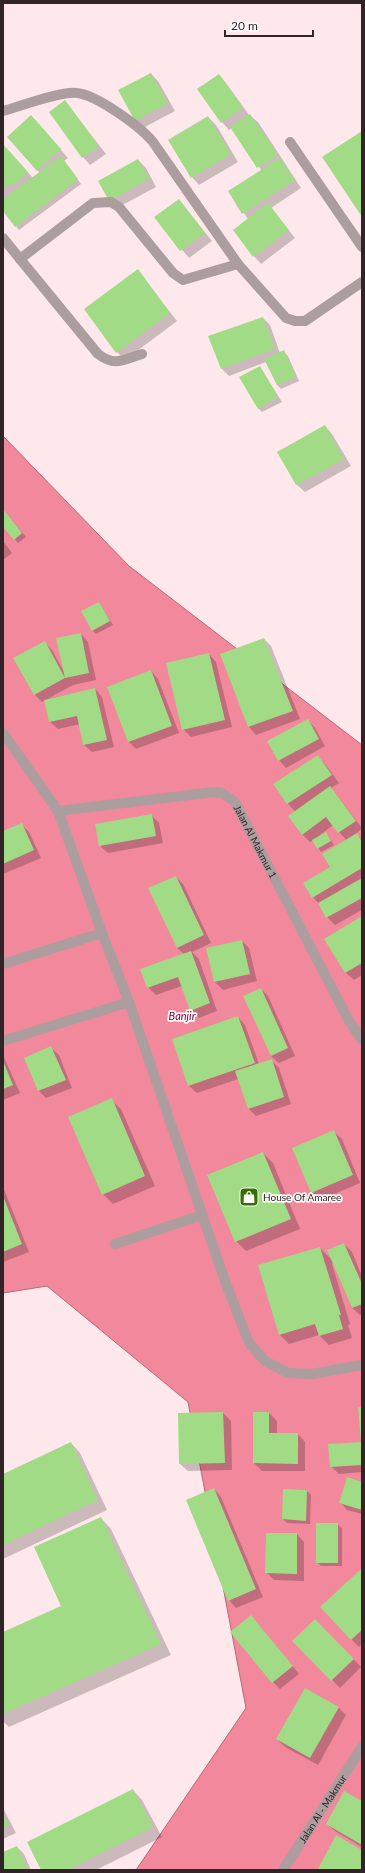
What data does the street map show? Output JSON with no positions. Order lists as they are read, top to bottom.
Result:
{
  "streets": {
    "street": ["Jalan Al Makmur 1", "Jalan Al - Makmur"]
  },
  "water": ["Banjir"],
  "places": {
    "shop": ["House Of Amaree"]
  },
  "scale_bar": "20 m"
}
